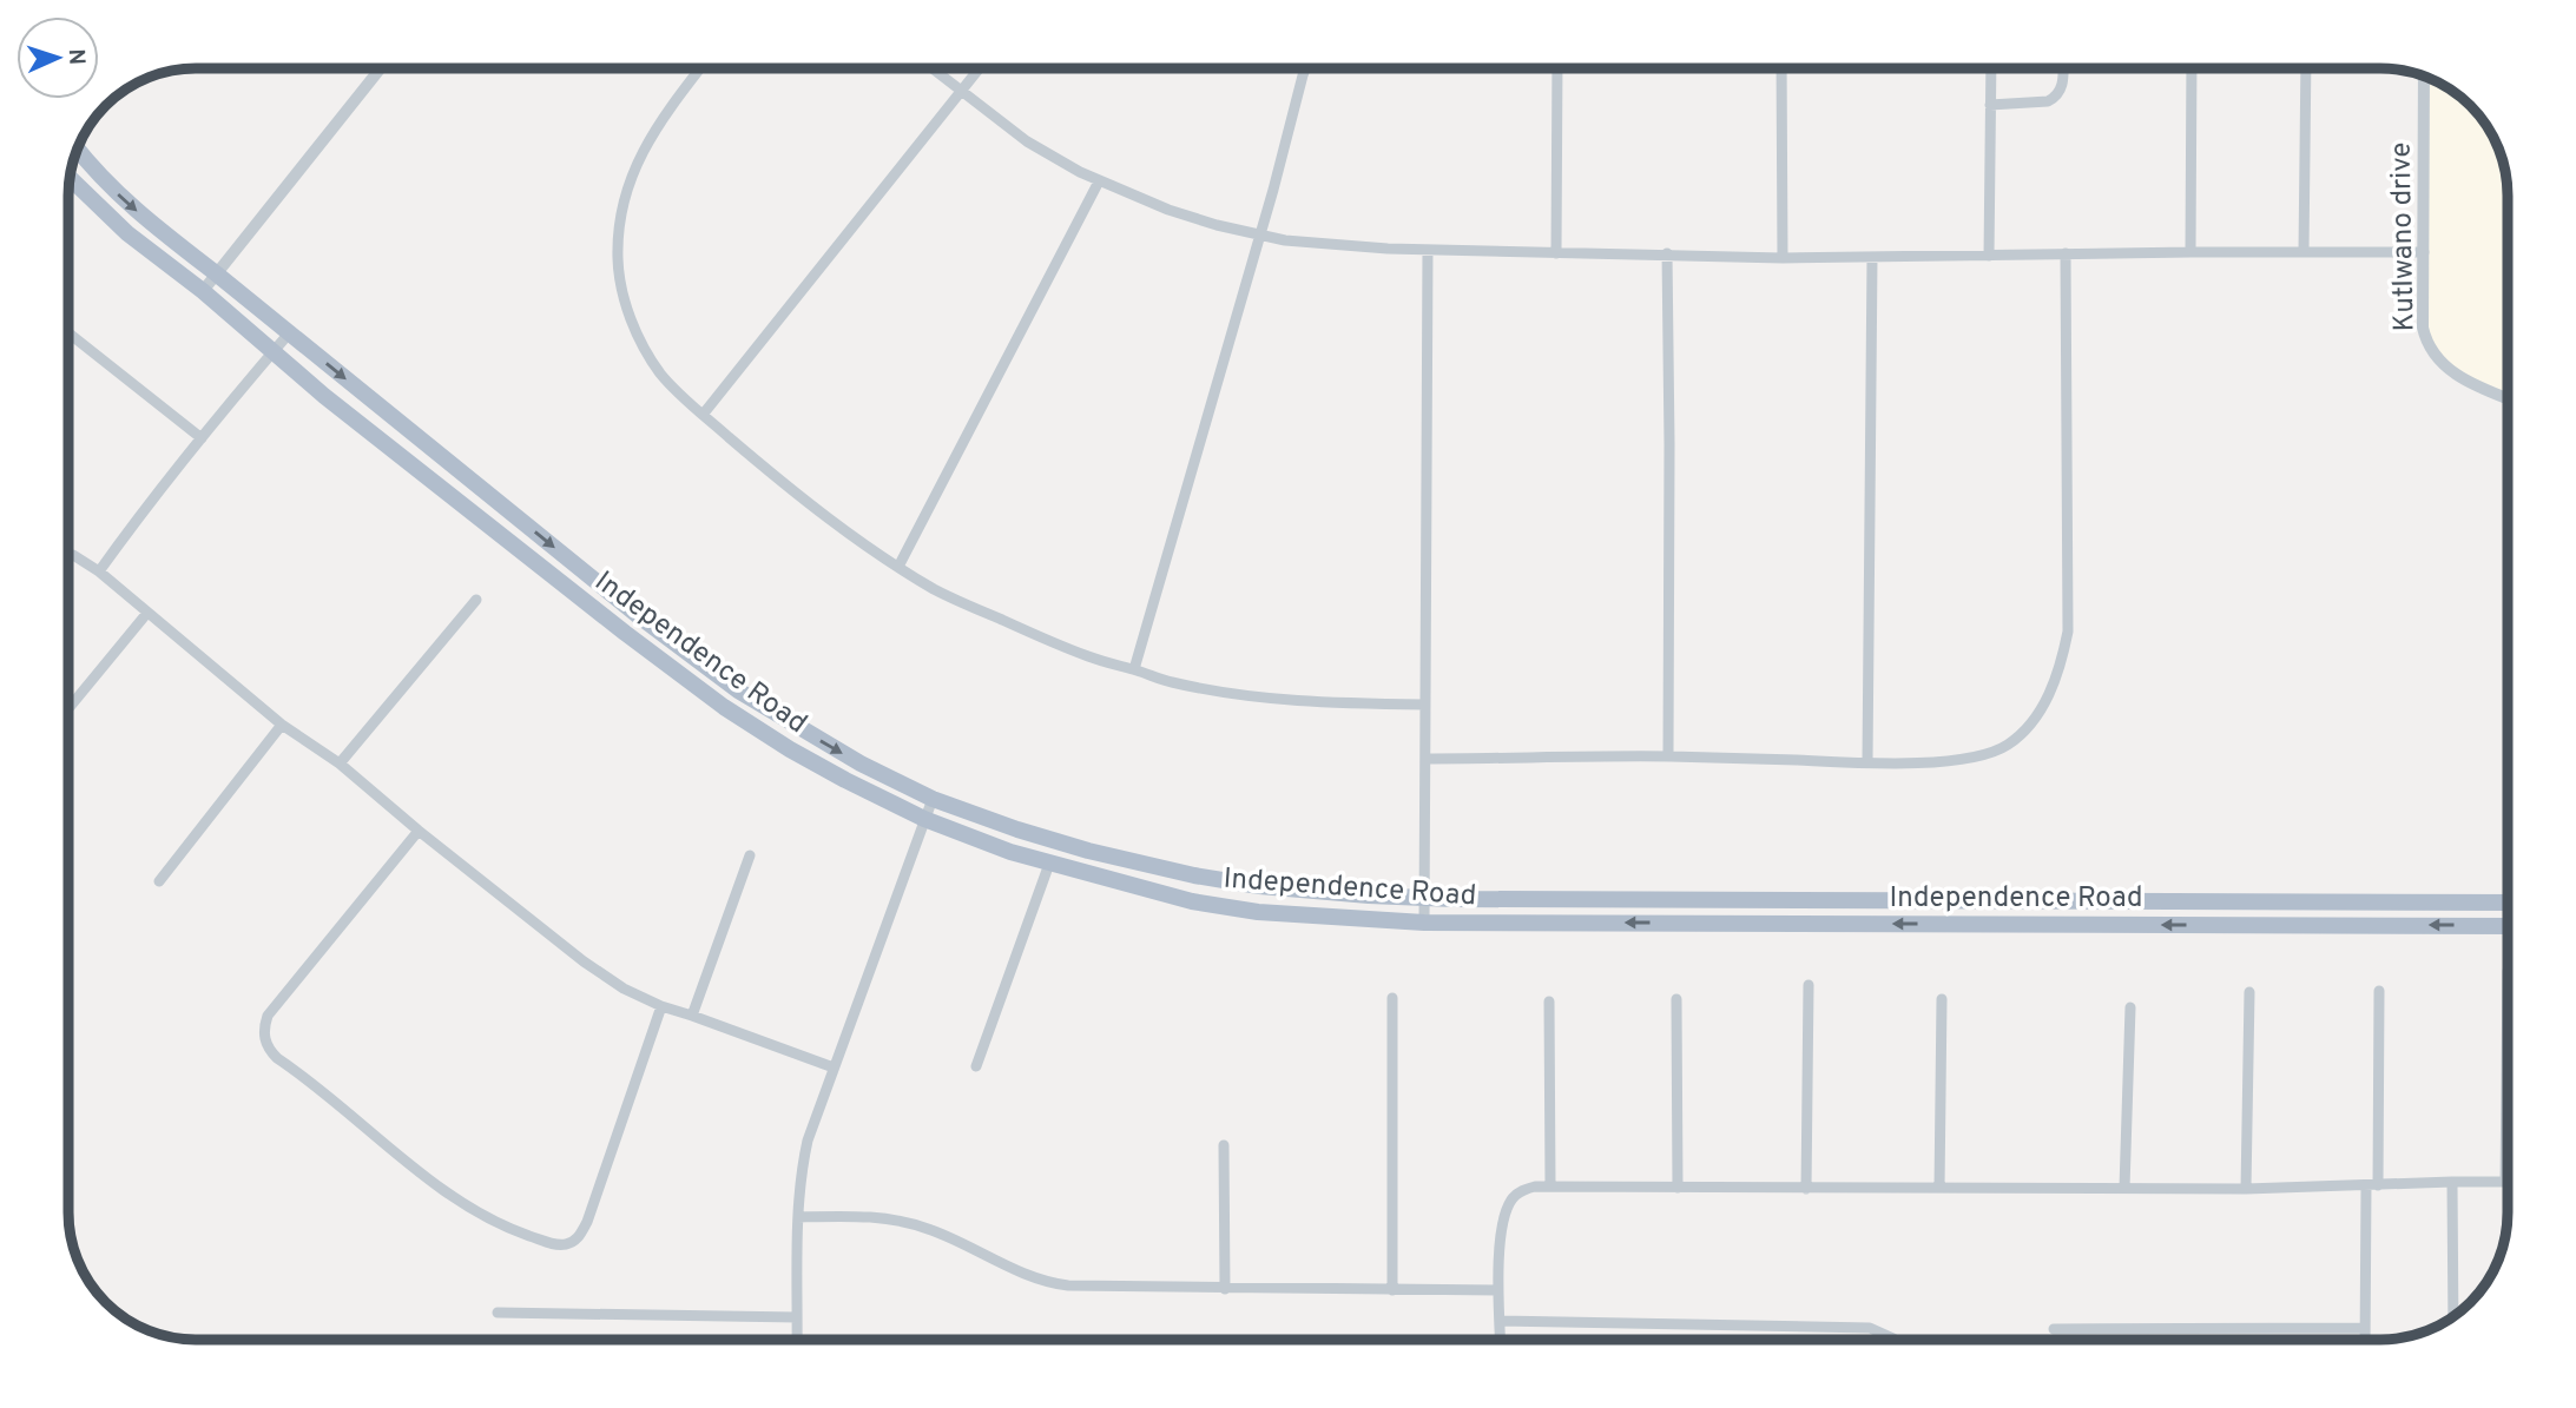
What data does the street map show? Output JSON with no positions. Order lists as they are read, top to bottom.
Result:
{
  "streets": {
    "main road": ["Independence Road"],
    "street": ["Kutlwano drive"]
  },
  "north": "right"
}
